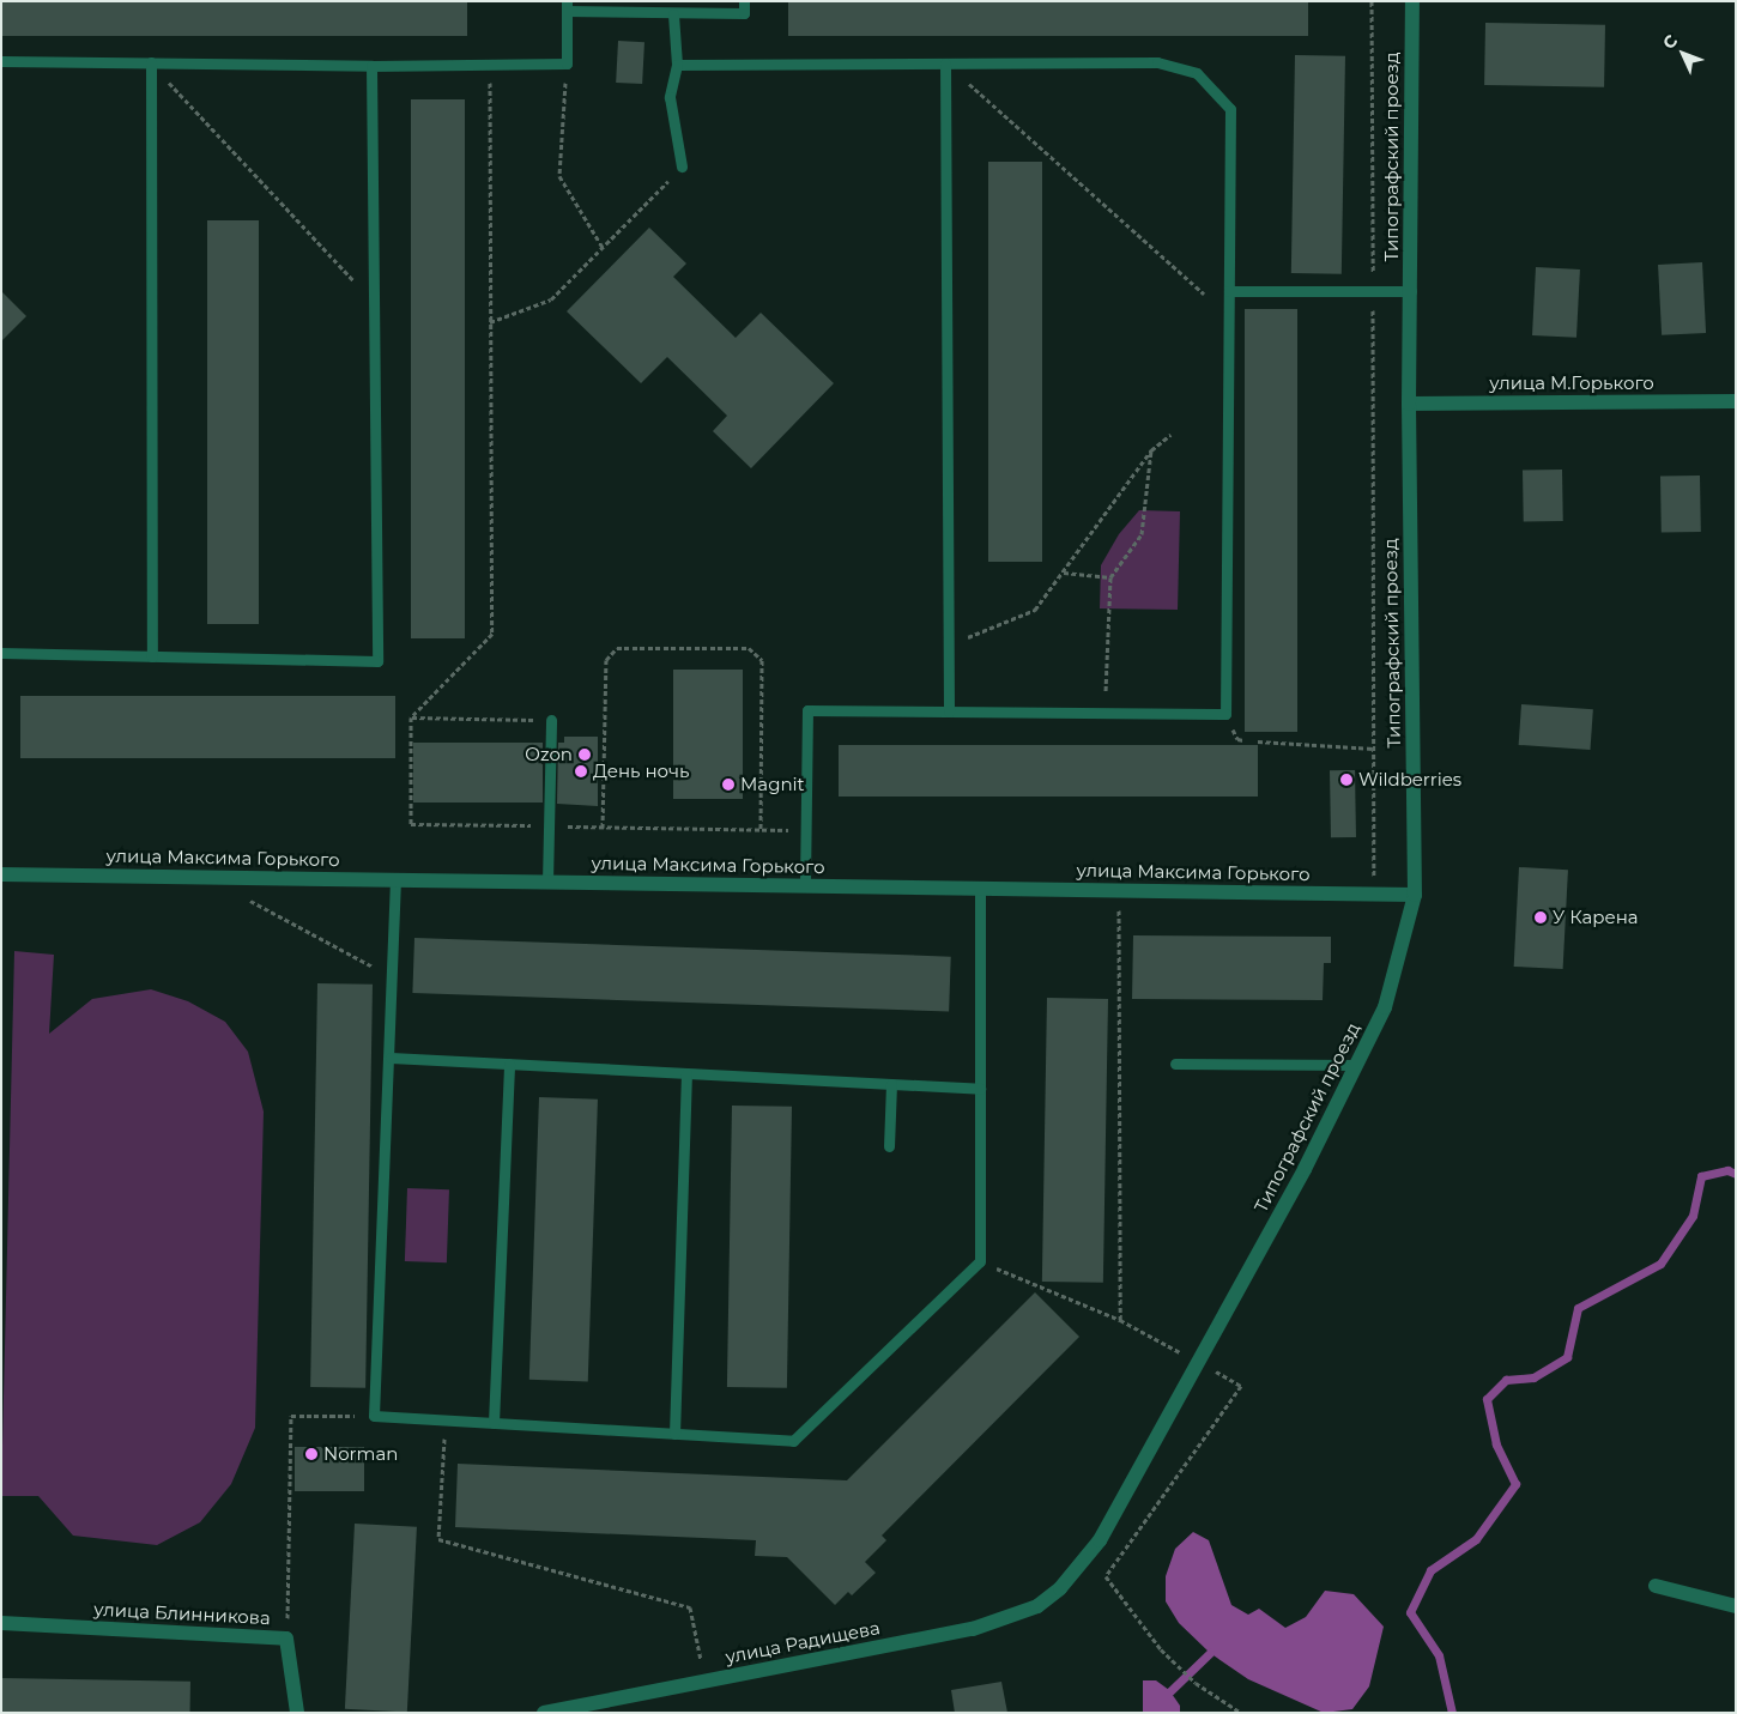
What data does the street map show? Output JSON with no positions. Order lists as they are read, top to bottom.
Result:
{
  "streets": {
    "street": [
      "Типографский проезд",
      "улица М.Горького",
      "улица Максима Горького",
      "улица Блинникова",
      "улица Радищева"
    ]
  },
  "crossings": [
    ["Типографский проезд", "улица М.Горького"],
    ["Типографский проезд", "улица Максима Горького"],
    ["Типографский проезд", "улица Радищева"]
  ],
  "places": [
    "Ozon",
    "День ночь",
    "Wildberries",
    "Magnit",
    "У Карена",
    "Norman"
  ],
  "north": "top left"
}
